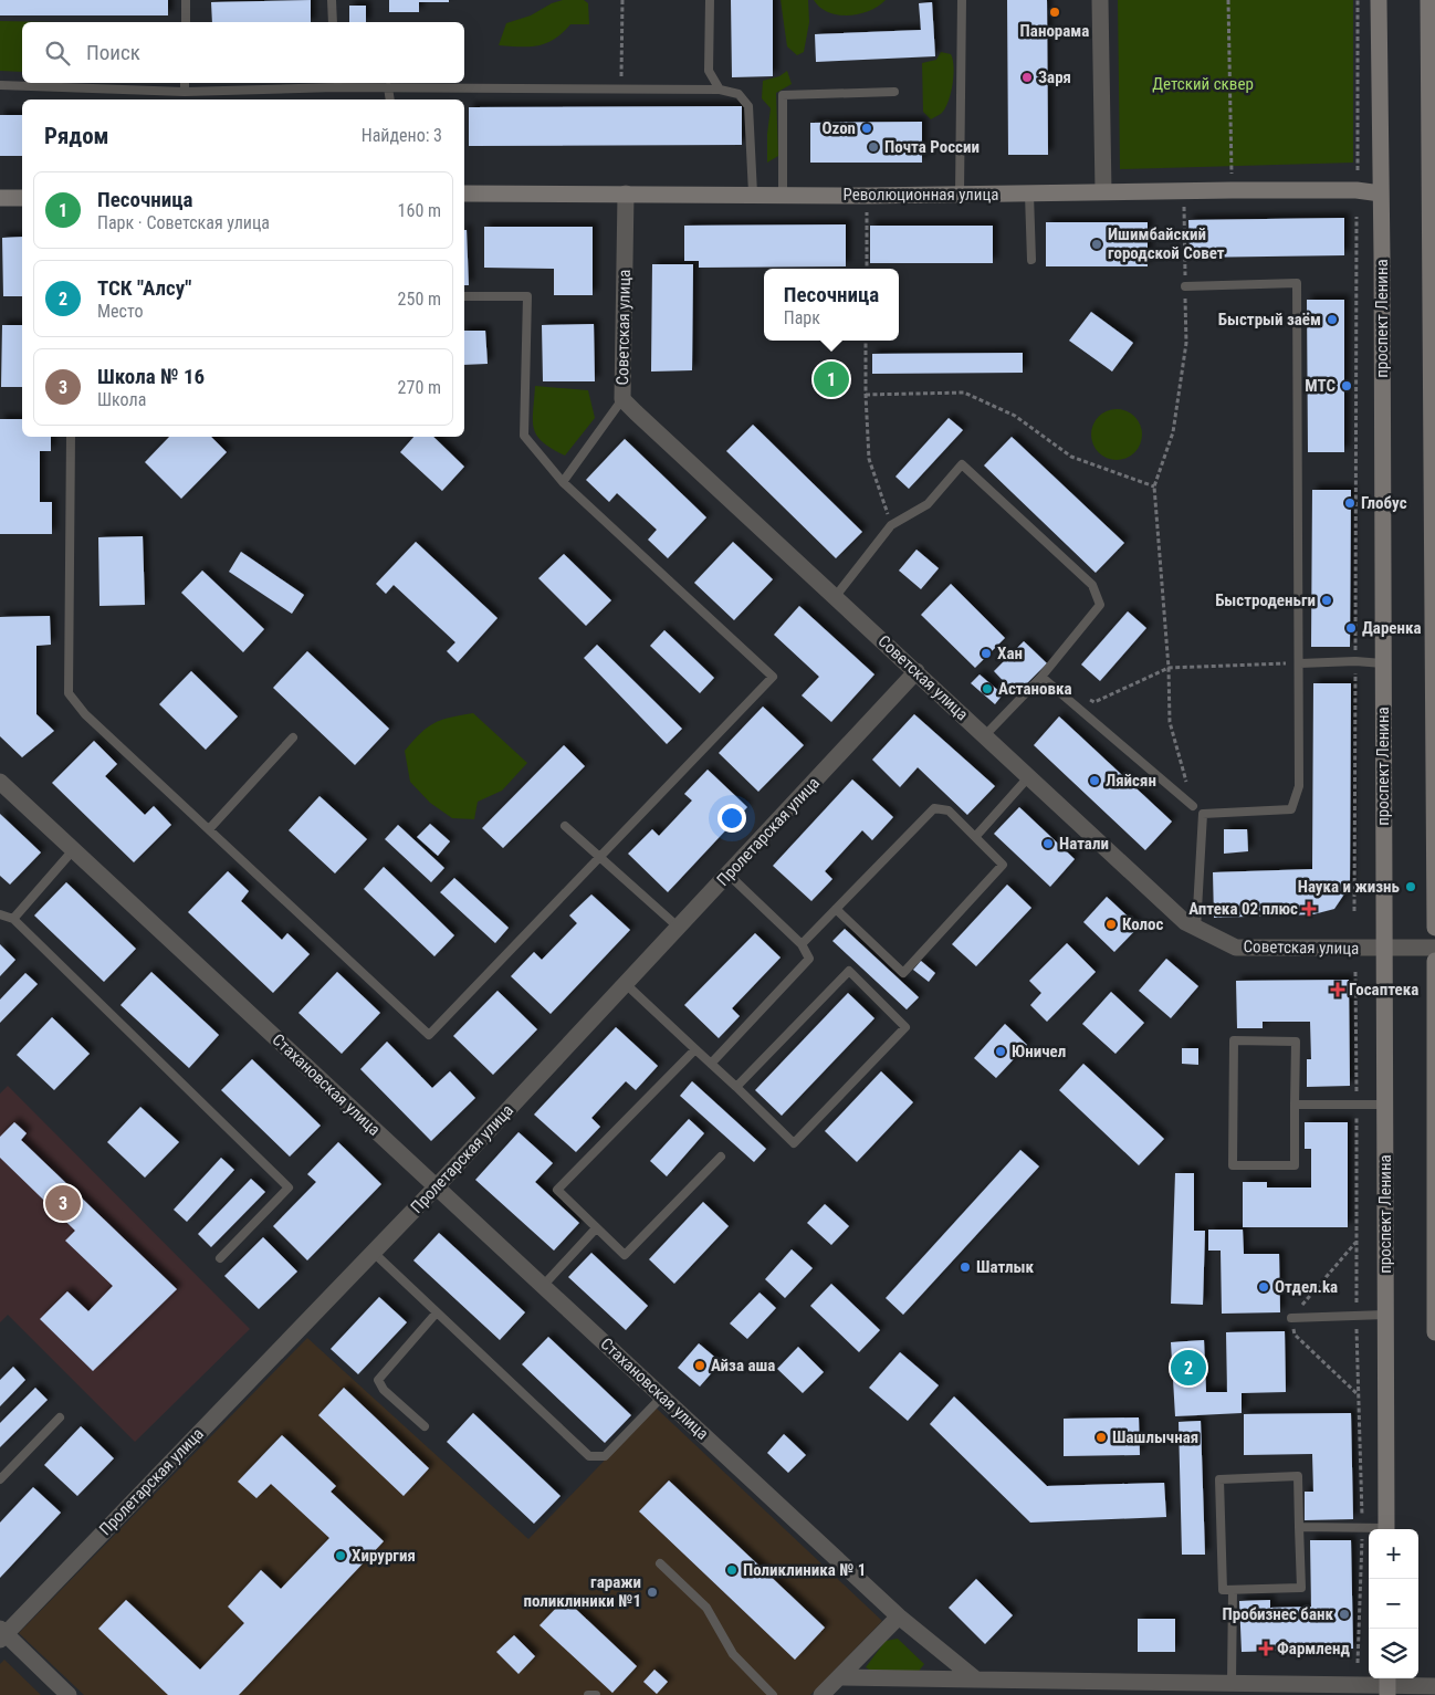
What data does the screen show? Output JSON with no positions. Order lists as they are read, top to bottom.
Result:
{
  "streets": {
    "street": [
      "Революционная улица",
      "проспект Ленина",
      "Советская улица",
      "Пролетарская улица",
      "Стахановская улица"
    ]
  },
  "crossings": [
    ["Революционная улица", "проспект Ленина"],
    ["Революционная улица", "Советская улица"],
    ["проспект Ленина", "Советская улица"],
    ["Советская улица", "Пролетарская улица"],
    ["Пролетарская улица", "Стахановская улица"]
  ],
  "parks": ["Детский сквер"],
  "places": {
    "other": [
      "Панорама",
      "Заря",
      "Ozon",
      "Почта России",
      "Ишимбайский городской Совет",
      "Быстрый заём",
      "МТС",
      "Глобус",
      "Быстроденьги",
      "Даренка",
      "Хан",
      "Астановка",
      "Ляйсян",
      "Натали",
      "Наука и жизнь",
      "Колос",
      "Юничел",
      "Шатлык",
      "Отдел.ka",
      "Айза аша",
      "Шашлычная",
      "Хирургия",
      "Поликлиника № 1",
      "гаражи поликлиники №1",
      "Пробизнес банк"
    ],
    "health": ["Аптека 02 плюс", "Госаптека", "Фармленд"]
  },
  "page": {
    "search": "Поиск",
    "heading": ["Рядом", "Найдено: 3"],
    "list": [
      {
        "mark": "1",
        "name": "Песочница",
        "note": "Парк · Советская улица",
        "value": "160 m"
      },
      {
        "mark": "2",
        "name": "ТСК \"Алсу\"",
        "note": "Место",
        "value": "250 m"
      },
      {
        "mark": "3",
        "name": "Школа № 16",
        "note": "Школа",
        "value": "270 m"
      }
    ],
    "popup": ["Песочница", "Парк"],
    "pins": ["1", "3", "2"],
    "map_buttons": ["+", "−"]
  }
}
